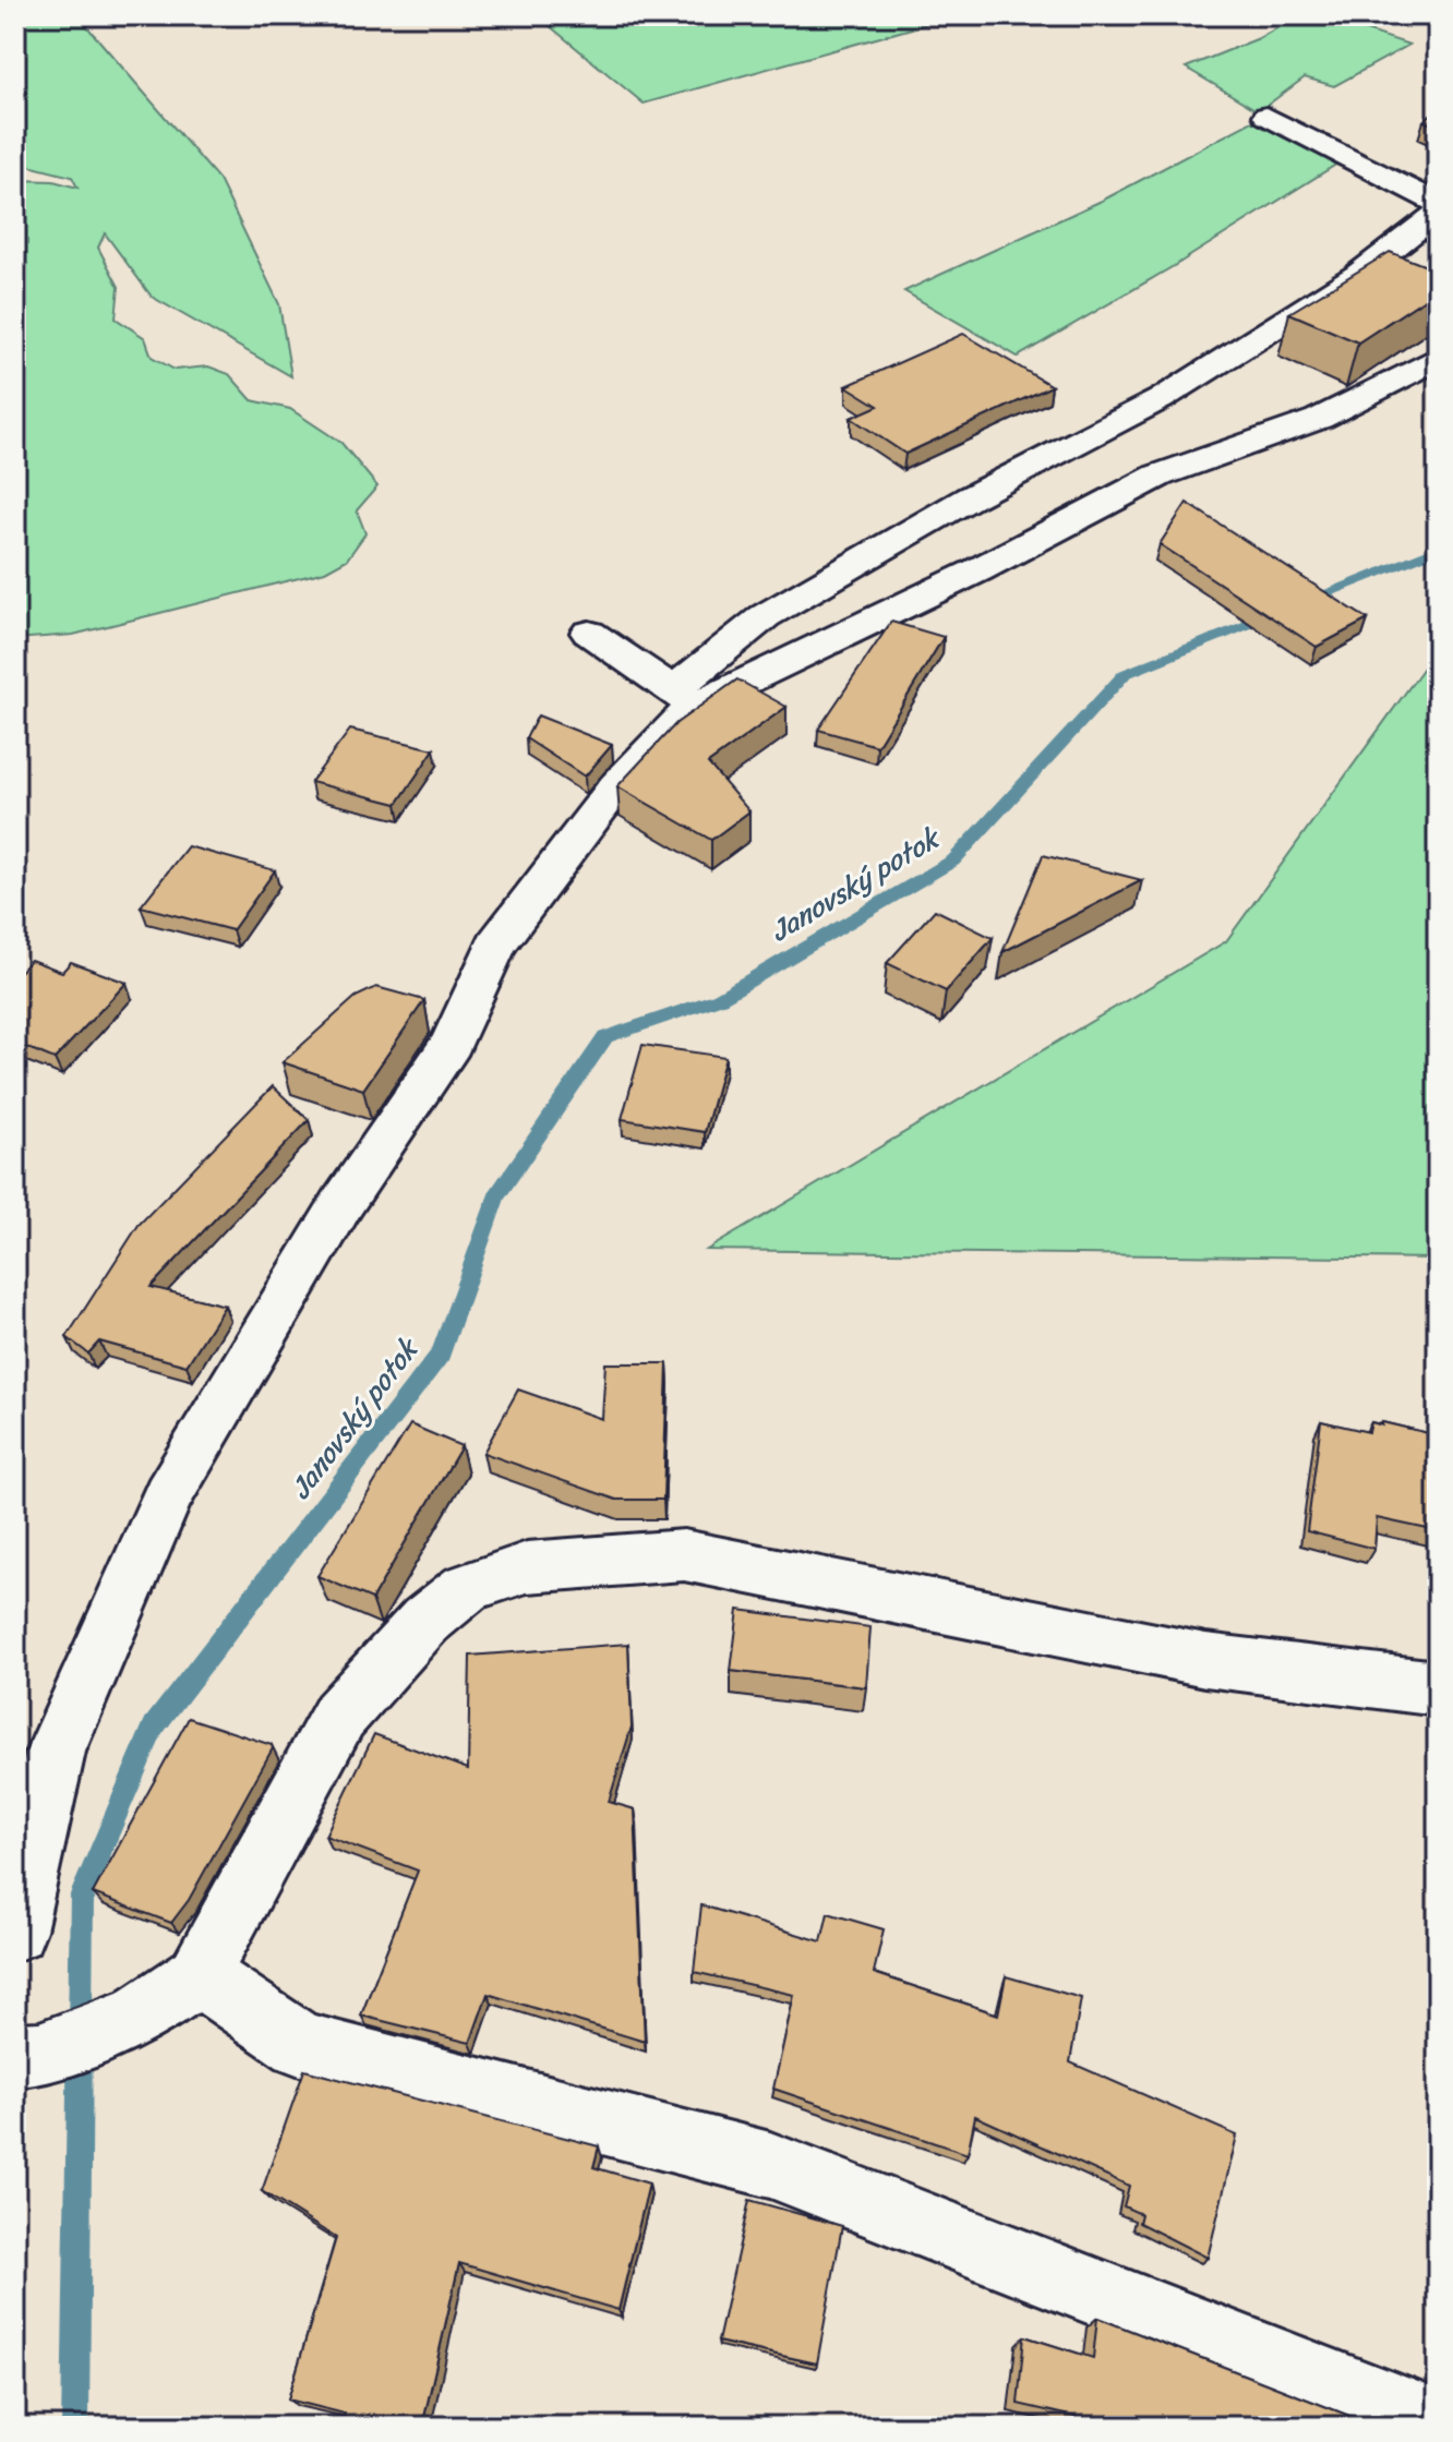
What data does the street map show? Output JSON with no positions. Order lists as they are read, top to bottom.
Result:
{
  "water": ["Janovský potok"]
}
